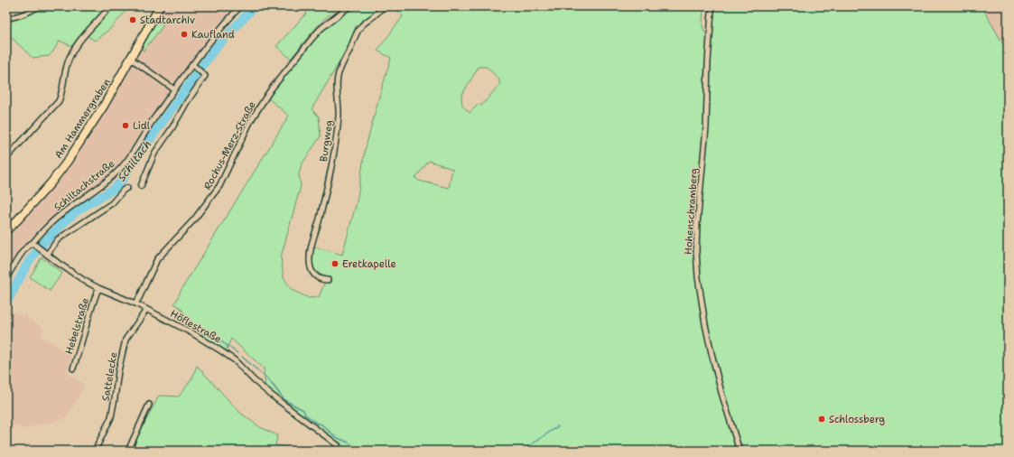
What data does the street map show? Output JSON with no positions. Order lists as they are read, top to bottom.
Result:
{
  "streets": {
    "main road": ["Am Hammergraben"],
    "street": [
      "Burgweg",
      "Rochus-Merz-Straße",
      "Schiltachstraße",
      "Hohenschramberg",
      "Hebelstraße",
      "Höflestraße",
      "Sattelecke"
    ]
  },
  "crossings": [
    ["Rochus-Merz-Straße", "Höflestraße"],
    ["Schiltachstraße", "Höflestraße"],
    ["Hebelstraße", "Höflestraße"],
    ["Höflestraße", "Sattelecke"]
  ],
  "water": ["Schiltach"],
  "places": [
    "Stadtarchiv",
    "Kaufland",
    "Lidl",
    "Eretkapelle",
    "Schlossberg"
  ]
}
